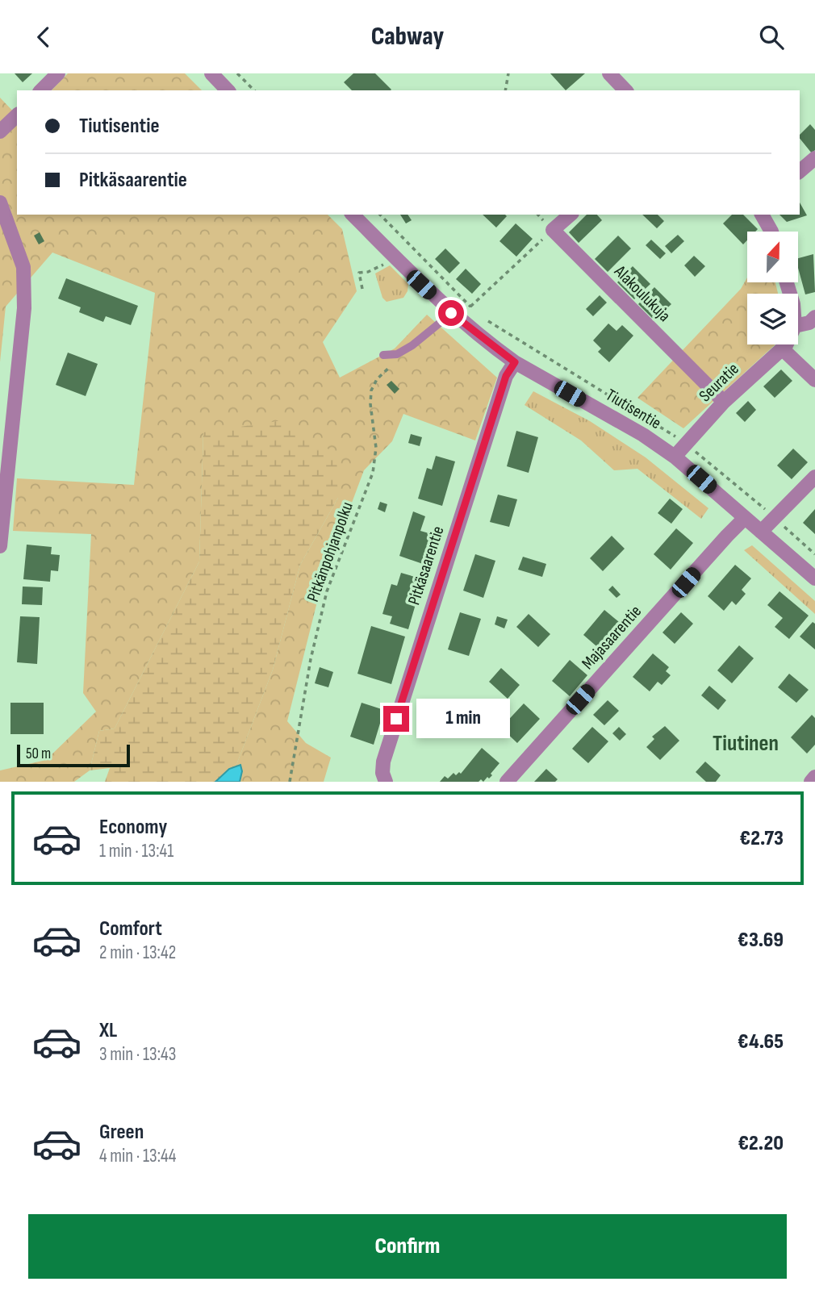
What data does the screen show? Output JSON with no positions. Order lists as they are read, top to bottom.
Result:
{
  "streets": {
    "street": [
      "Alakoulukuja",
      "Seuratie",
      "Tiutisentie",
      "Pitkäsaarentie",
      "Majasaarentie"
    ],
    "path": ["Pitkänpohjanpolku"]
  },
  "crossings": [
    ["Alakoulukuja", "Seuratie"],
    ["Seuratie", "Tiutisentie"],
    ["Tiutisentie", "Pitkäsaarentie"],
    ["Tiutisentie", "Majasaarentie"]
  ],
  "districts": ["Tiutinen"],
  "scale_bar": "50 m",
  "north": "top",
  "page": {
    "header": "Cabway",
    "banner": ["Tiutisentie", "Pitkäsaarentie"],
    "bubble": "1 min",
    "scale": "50 m",
    "list": [
      {
        "name": "Economy",
        "note": "1 min · 13:41",
        "value": "€2.73"
      },
      {
        "name": "Comfort",
        "note": "2 min · 13:42",
        "value": "€3.69"
      },
      {
        "name": "XL",
        "note": "3 min · 13:43",
        "value": "€4.65"
      },
      {
        "name": "Green",
        "note": "4 min · 13:44",
        "value": "€2.20"
      }
    ],
    "buttons": "Confirm"
  }
}
